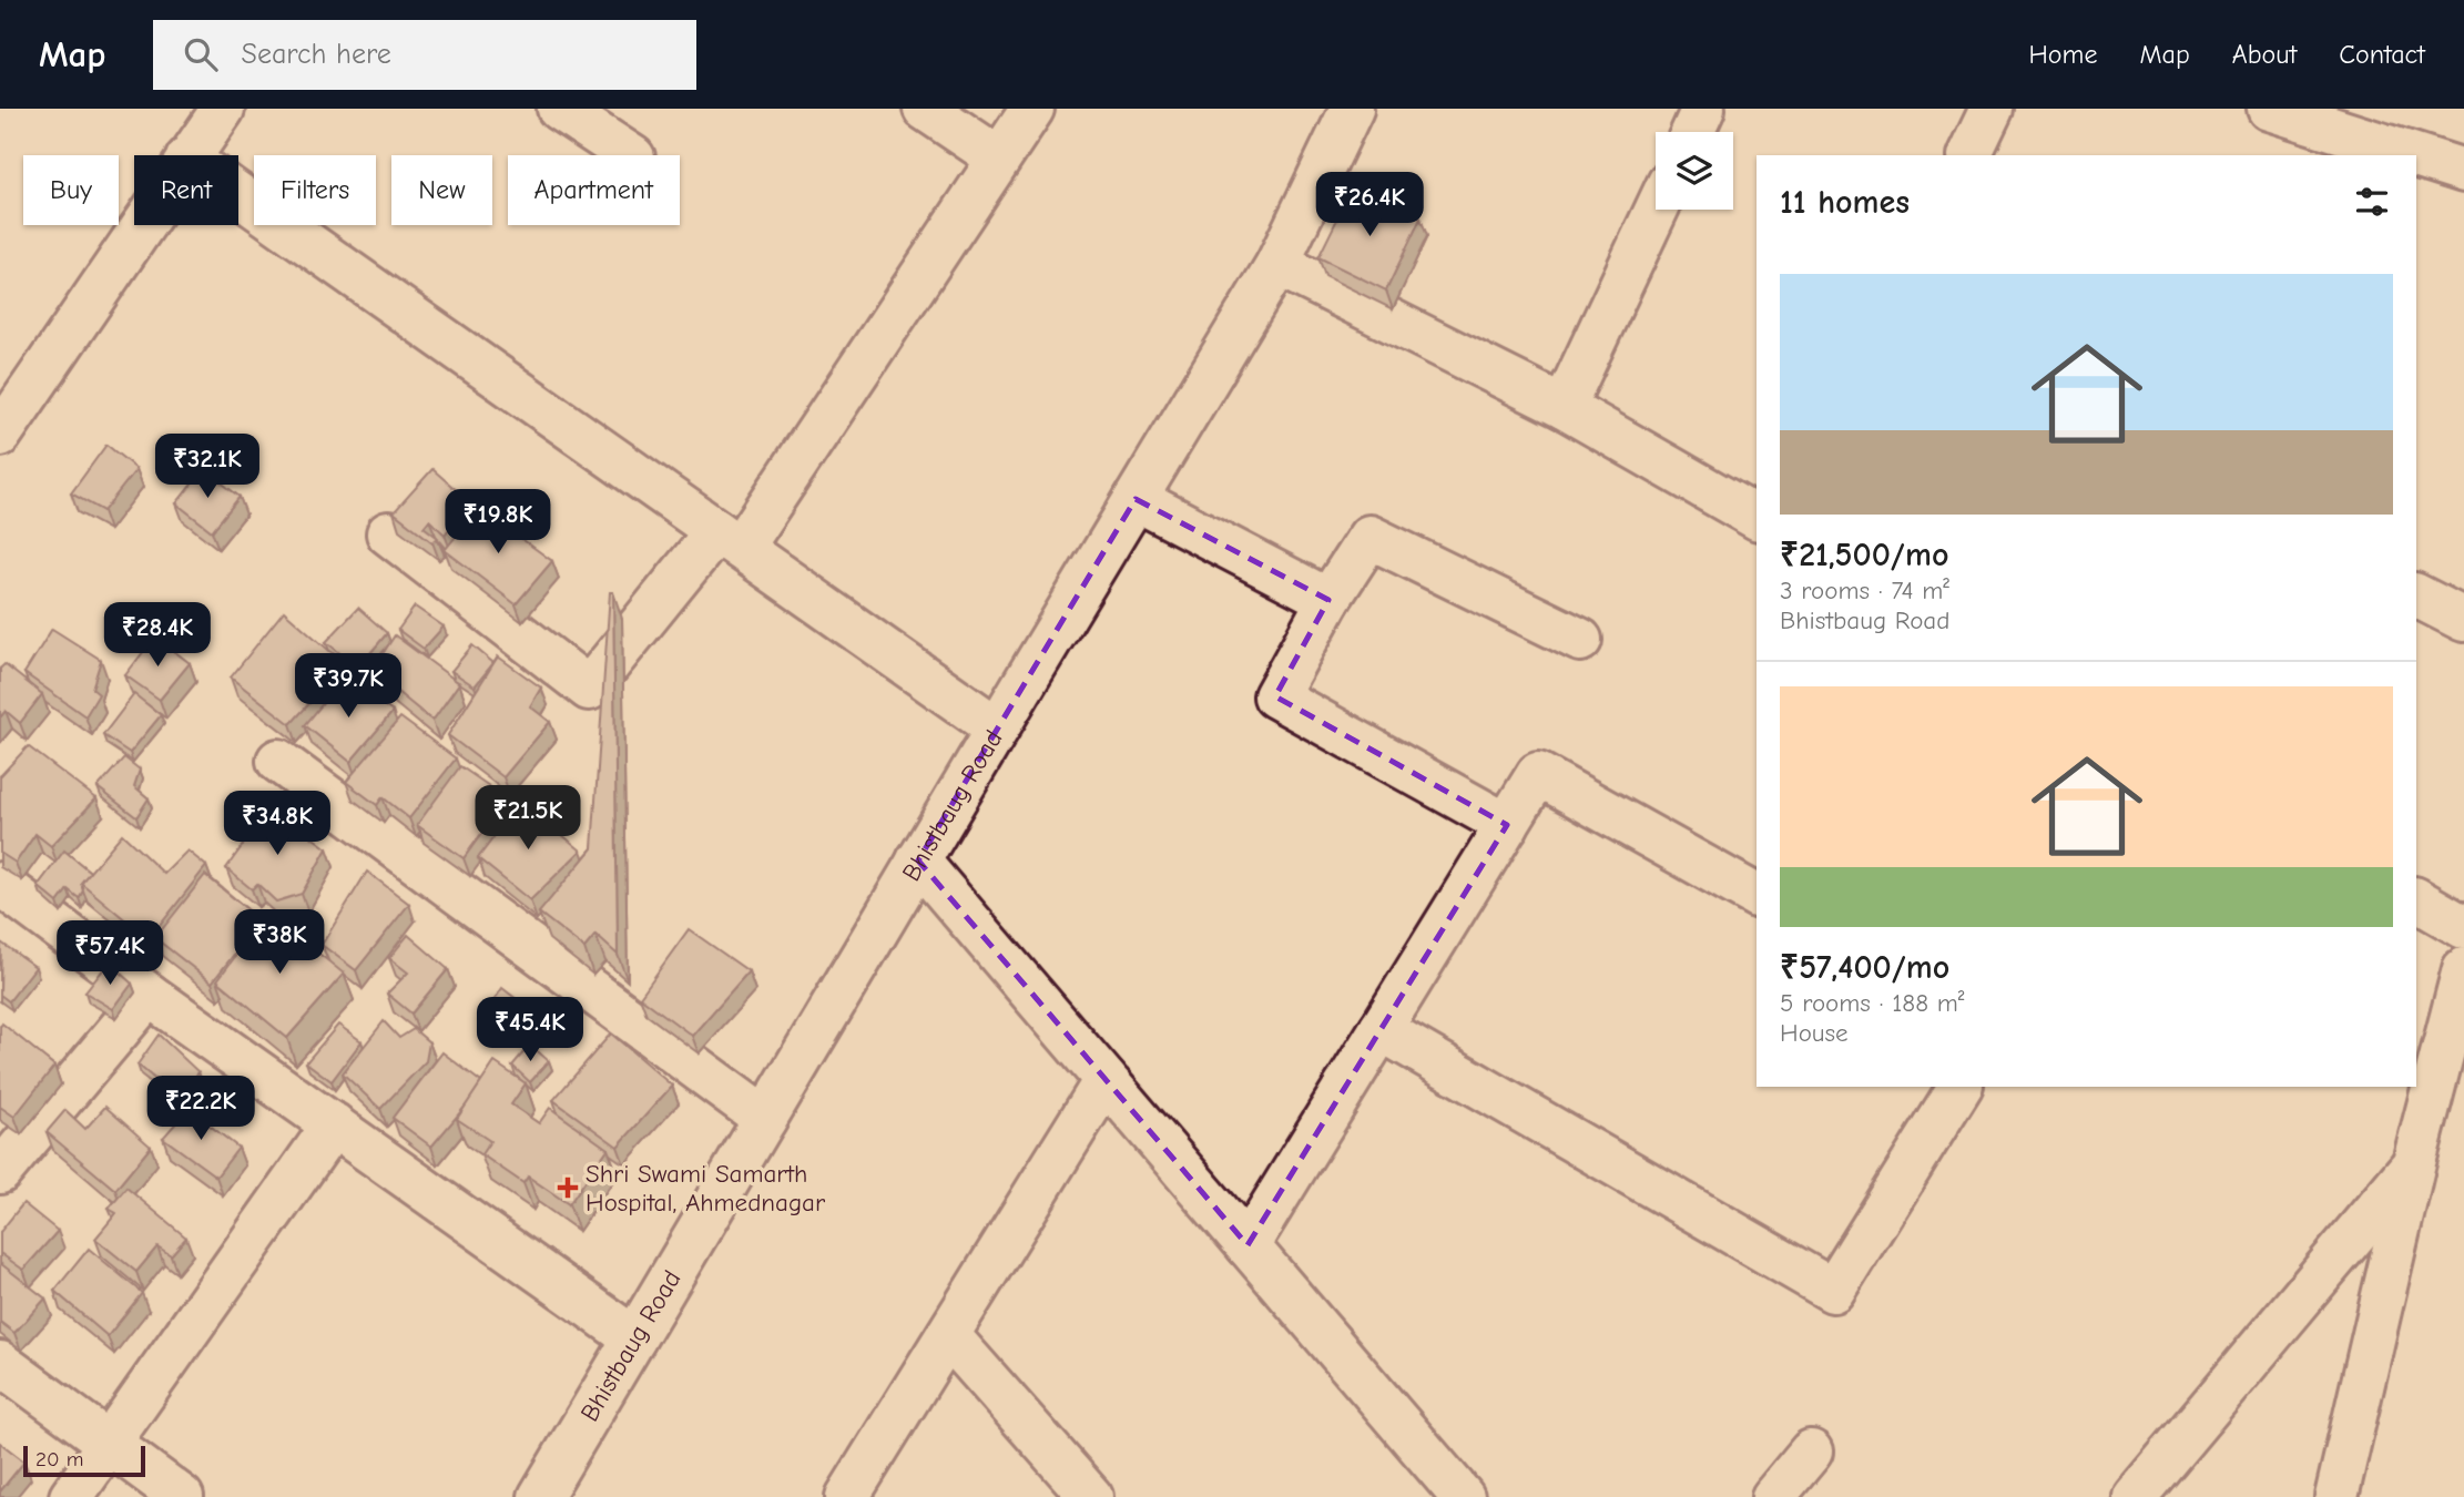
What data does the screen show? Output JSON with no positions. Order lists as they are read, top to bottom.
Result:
{
  "streets": {
    "street": ["Bhistbaug Road"]
  },
  "places": {
    "health": ["Shri Swami Samarth Hospital, Ahmednagar"]
  },
  "scale_bar": "20 m",
  "page": {
    "header": "Map",
    "search": "Search here",
    "nav": [
      "Home",
      "Map",
      "About",
      "Contact"
    ],
    "chip": [
      "Buy",
      "Rent",
      "Filters",
      "New",
      "Apartment"
    ],
    "heading": "11 homes",
    "price": [
      "₹26.4K",
      "₹32.1K",
      "₹19.8K",
      "₹28.4K",
      "₹39.7K",
      "₹21.5K",
      "₹34.8K",
      "₹38K",
      "₹57.4K",
      "₹45.4K",
      "₹22.2K"
    ],
    "list": [
      {
        "name": "₹21,500/mo",
        "note": "3 rooms · 74 m² · Bhistbaug Road"
      },
      {
        "name": "₹57,400/mo",
        "note": "5 rooms · 188 m² · House"
      }
    ],
    "scale": "20 m"
  }
}
